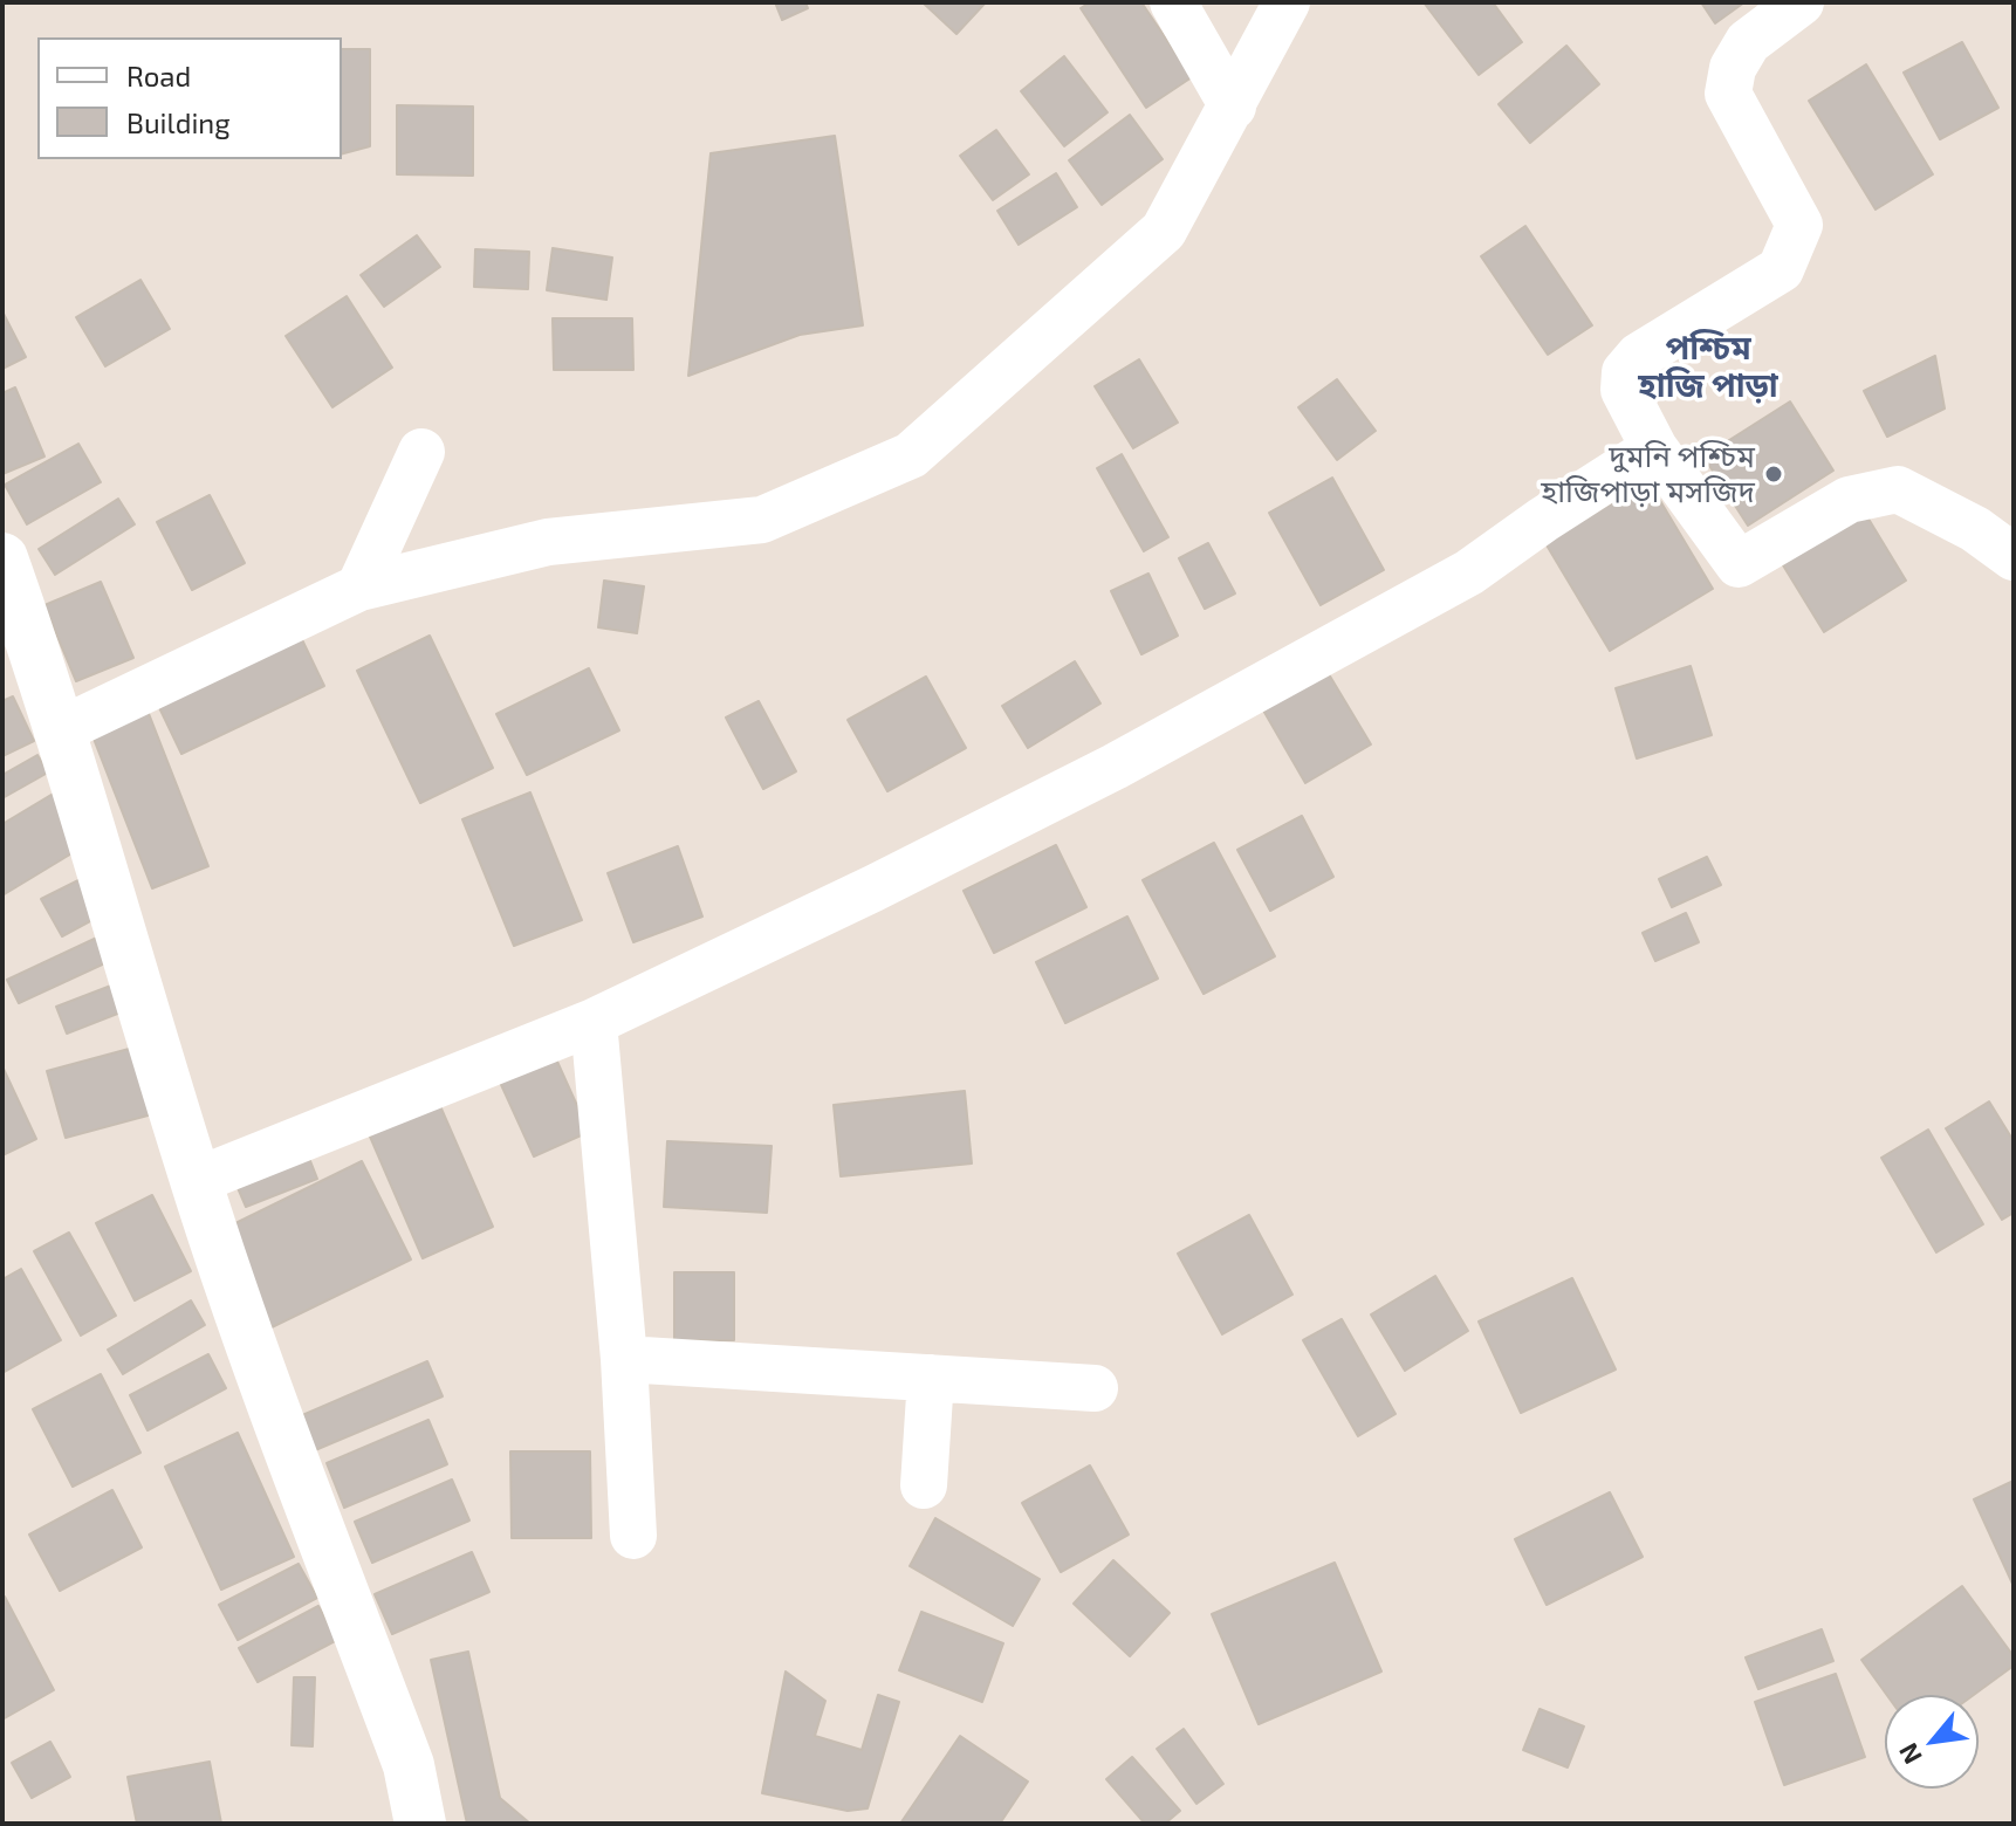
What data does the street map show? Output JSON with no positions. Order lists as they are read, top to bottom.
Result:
{
  "districts": ["পশ্চিম হাজি পাড়া"],
  "places": ["দুমনি পশ্চিম হাজিপাড়া মসজিদ"],
  "legend": ["Road", "Building"],
  "north": "bottom left"
}
